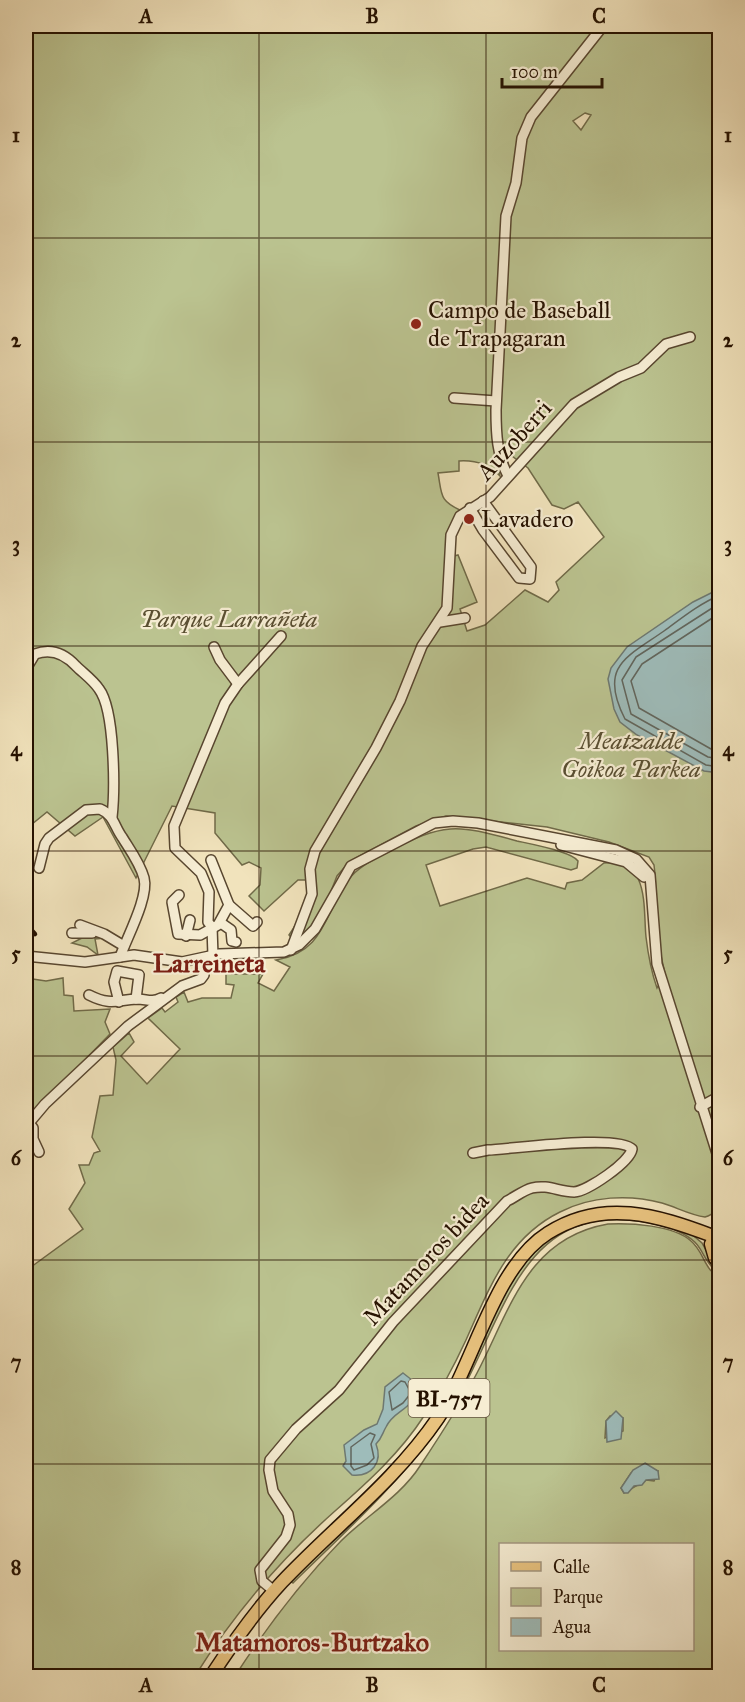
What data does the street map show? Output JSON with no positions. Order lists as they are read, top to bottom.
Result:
{
  "streets": {
    "main road": ["BI-757"],
    "street": ["Auzoberri", "Matamoros bidea"]
  },
  "crossings": [
    ["Matamoros bidea", "BI-757"]
  ],
  "districts": ["Larreineta", "Matamoros-Burtzako"],
  "parks": ["Parque Larrañeta", "Meatzalde Goikoa Parkea"],
  "places": ["Campo de Baseball de Trapagaran", "Lavadero"],
  "legend": ["Calle", "Parque", "Agua"],
  "scale_bar": "100 m",
  "grid": {
    "columns": ["A", "B", "C"],
    "rows": [
      "1",
      "2",
      "3",
      "4",
      "5",
      "6",
      "7",
      "8"
    ]
  }
}
